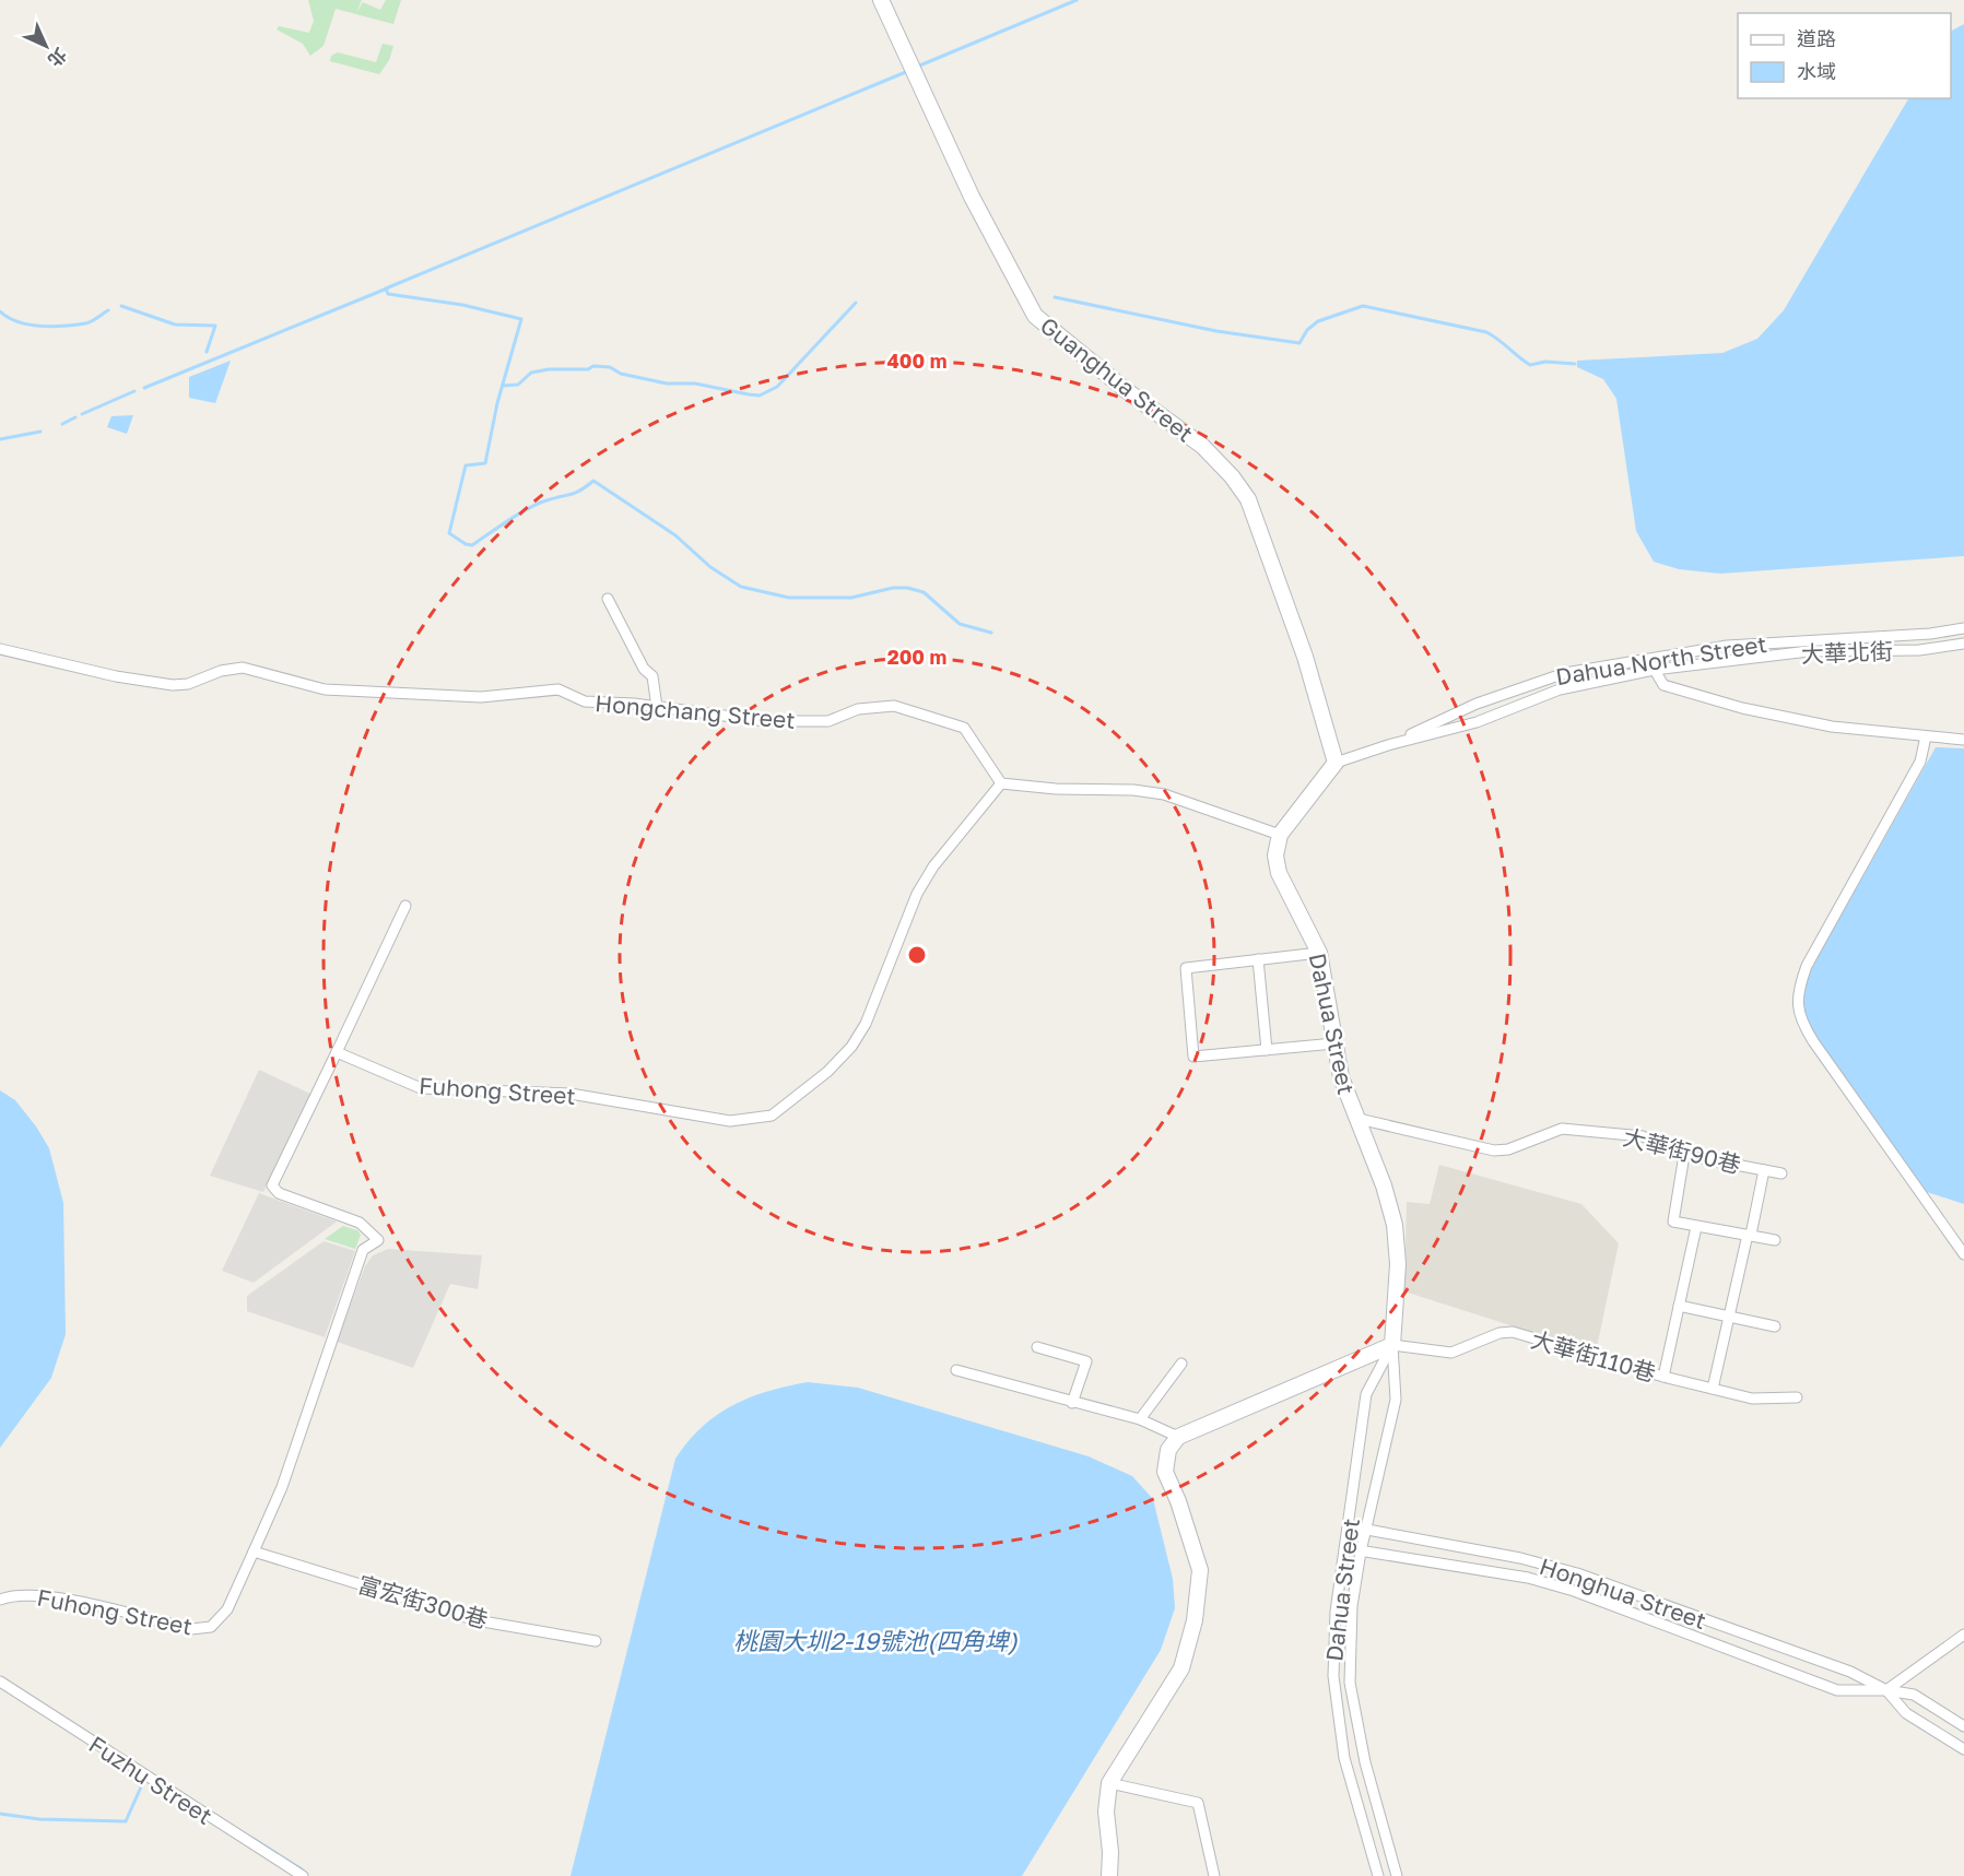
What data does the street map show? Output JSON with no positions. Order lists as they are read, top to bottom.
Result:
{
  "streets": {
    "street": [
      "Guanghua Street",
      "大華北街",
      "Dahua North Street",
      "Hongchang Street",
      "Dahua Street",
      "Fuhong Street",
      "大華街90巷",
      "大華街110巷",
      "Honghua Street",
      "富宏街300巷",
      "Fuzhu Street"
    ]
  },
  "crossings": [
    ["Guanghua Street", "Dahua North Street"],
    ["大華北街", "Dahua North Street"],
    ["Hongchang Street", "Fuhong Street"],
    ["Dahua Street", "大華街90巷"],
    ["Dahua Street", "大華街110巷"],
    ["Dahua Street", "Honghua Street"],
    ["Fuhong Street", "富宏街300巷"]
  ],
  "water": ["桃園大圳2-19號池(四角埤)"],
  "legend": ["道路", "水域"],
  "north": "bottom right",
  "rings": ["400 m", "200 m"]
}
